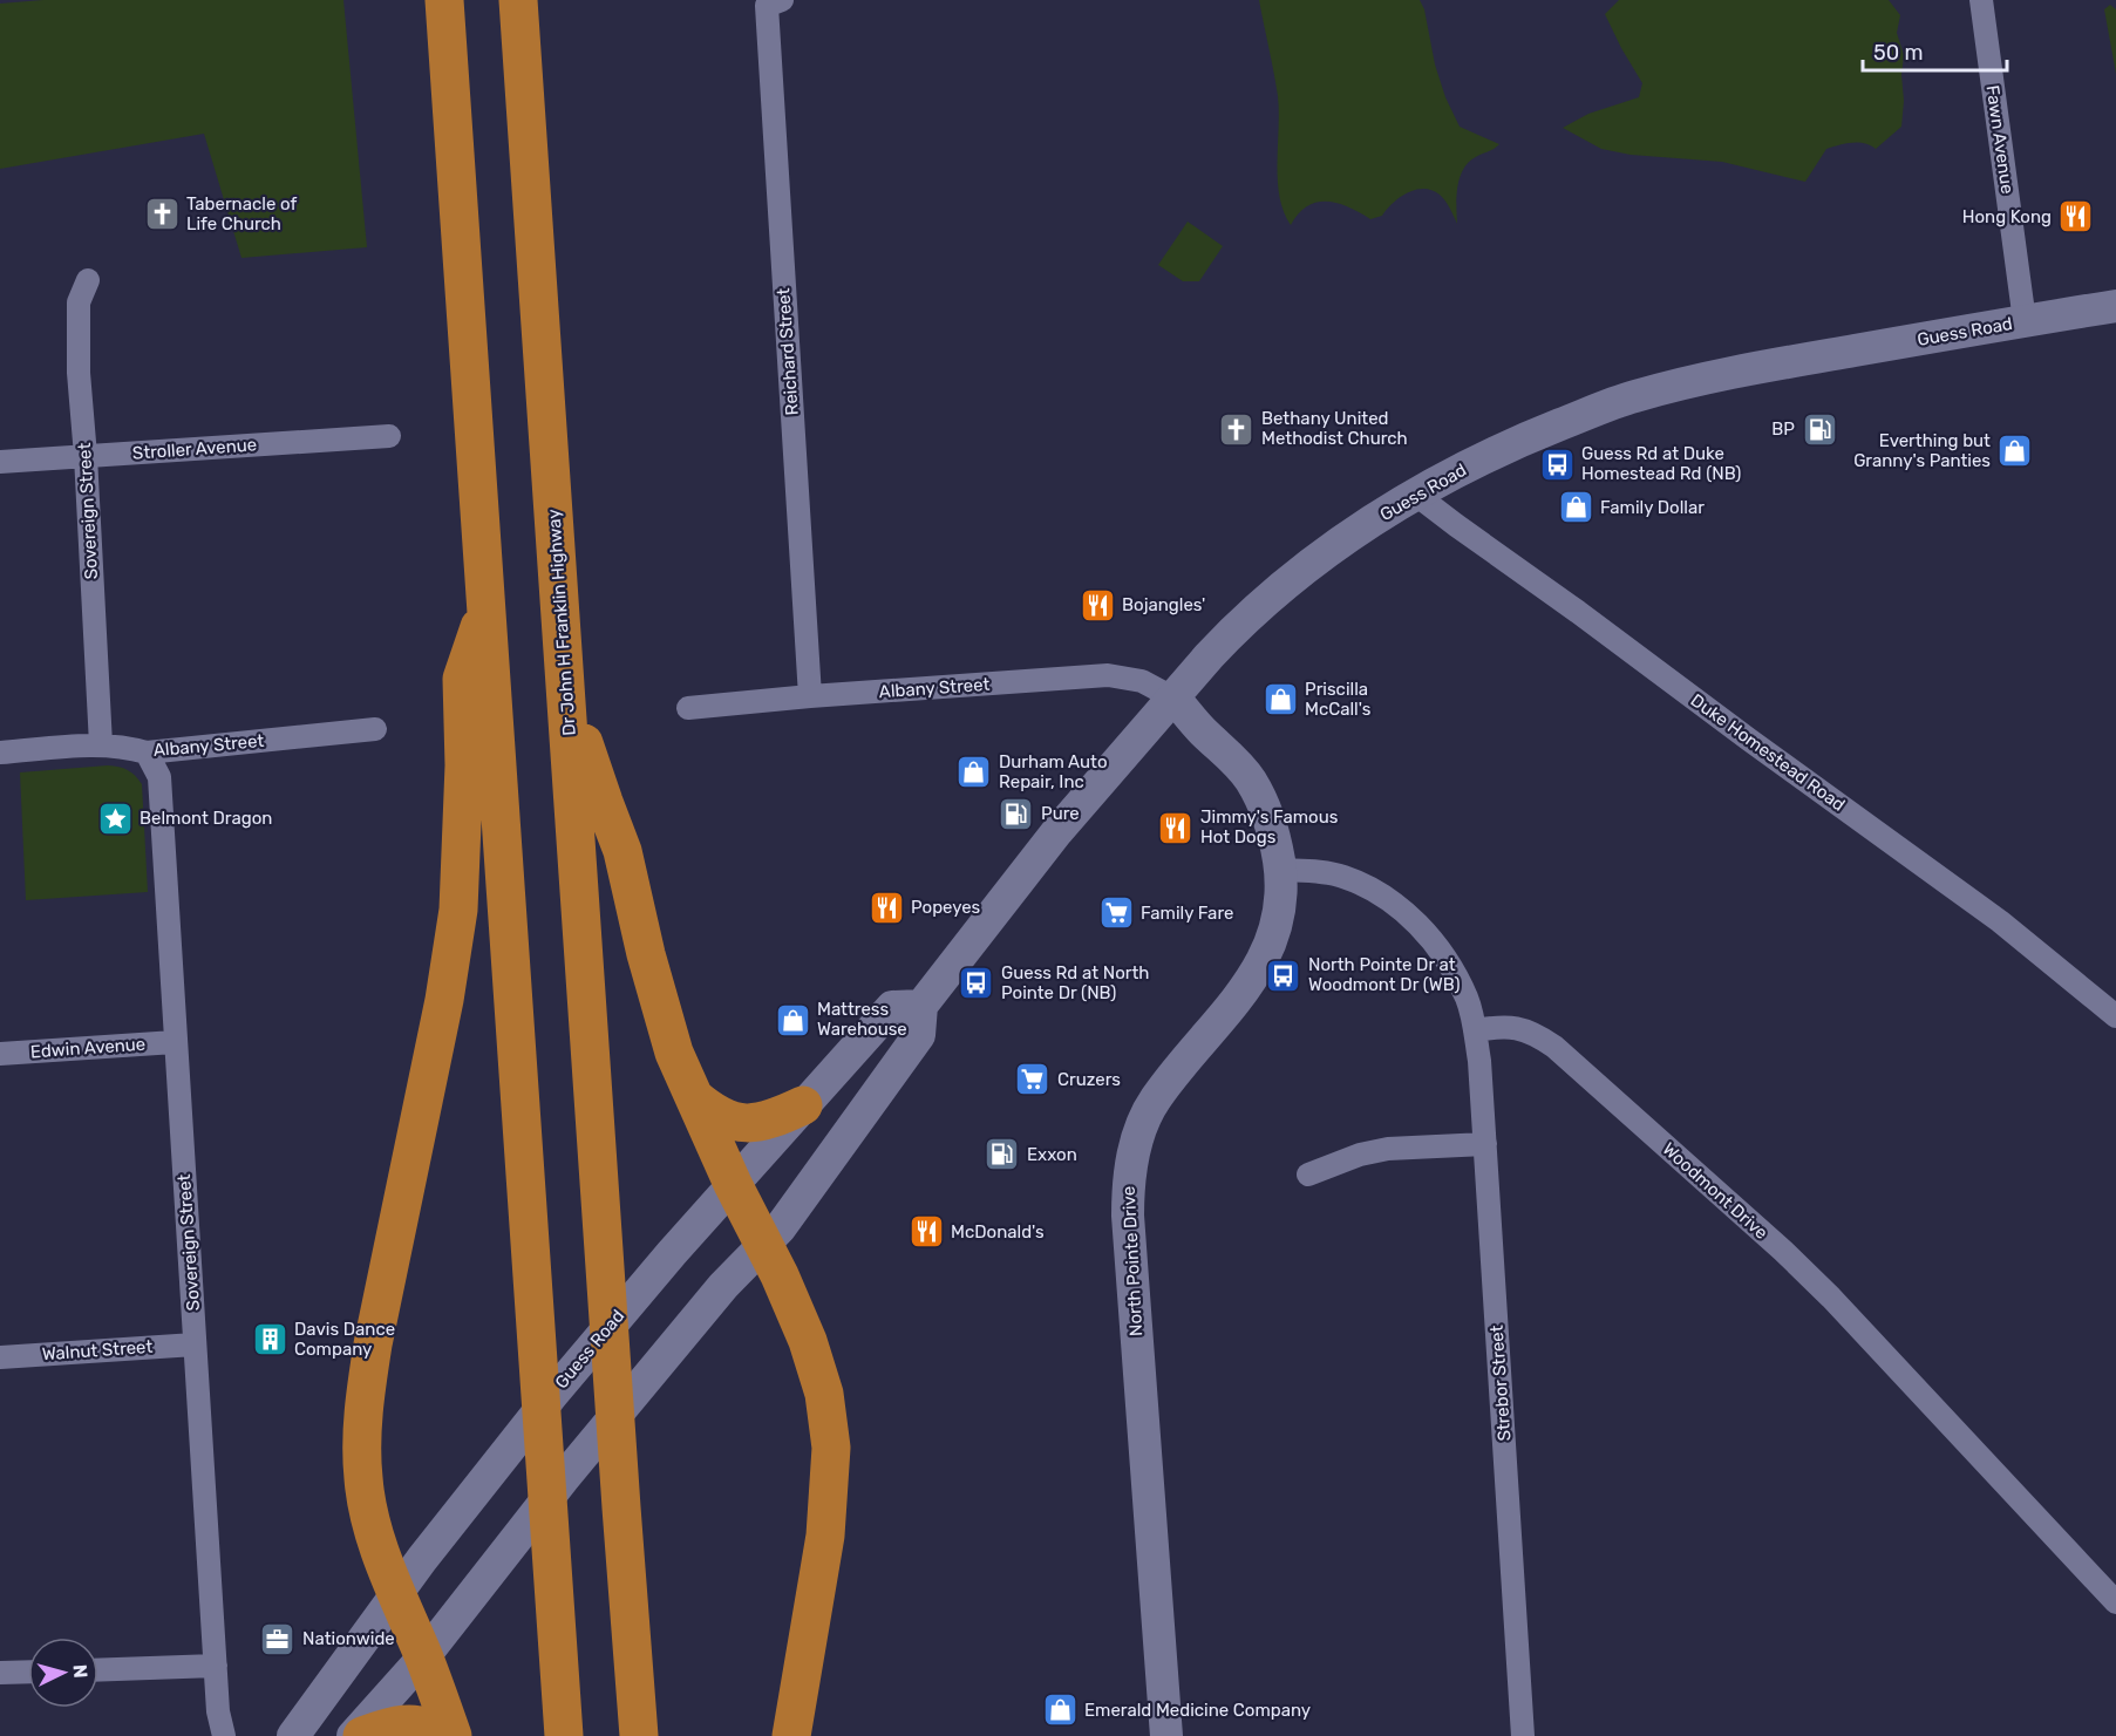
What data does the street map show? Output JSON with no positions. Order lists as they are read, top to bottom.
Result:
{
  "streets": {
    "highway": ["Dr John H Franklin Highway"],
    "main road": ["Guess Road", "North Pointe Drive"],
    "street": [
      "Fawn Avenue",
      "Reichard Street",
      "Stroller Avenue",
      "Sovereign Street",
      "Albany Street",
      "Duke Homestead Road",
      "Edwin Avenue",
      "Woodmont Drive",
      "Walnut Street",
      "Strebor Street"
    ]
  },
  "crossings": [
    ["Fawn Avenue", "Guess Road"],
    ["Guess Road", "Albany Street"],
    ["Guess Road", "Duke Homestead Road"],
    ["Guess Road", "North Pointe Drive"],
    ["Reichard Street", "Albany Street"],
    ["Stroller Avenue", "Sovereign Street"],
    ["Sovereign Street", "Albany Street"],
    ["Sovereign Street", "Edwin Avenue"],
    ["Sovereign Street", "Walnut Street"],
    ["Albany Street", "North Pointe Drive"],
    ["Woodmont Drive", "Strebor Street"]
  ],
  "places": {
    "church": ["Tabernacle of Life Church", "Bethany United Methodist Church"],
    "restaurant": [
      "Hong Kong",
      "Bojangles'",
      "Jimmy's Famous Hot Dogs",
      "Popeyes",
      "McDonald's"
    ],
    "fuel station": ["BP", "Pure", "Exxon"],
    "shop": [
      "Everthing but Granny's Panties",
      "Family Dollar",
      "Priscilla McCall's",
      "Durham Auto Repair, Inc",
      "Mattress Warehouse",
      "Emerald Medicine Company"
    ],
    "bus stop": ["Guess Rd at Duke Homestead Rd (NB)", "North Pointe Dr at Woodmont Dr (WB)", "Guess Rd at North Pointe Dr (NB)"],
    "place": ["Belmont Dragon"],
    "supermarket": ["Family Fare", "Cruzers"],
    "building": ["Davis Dance Company"],
    "office": ["Nationwide"]
  },
  "scale_bar": "50 m",
  "north": "right"
}
